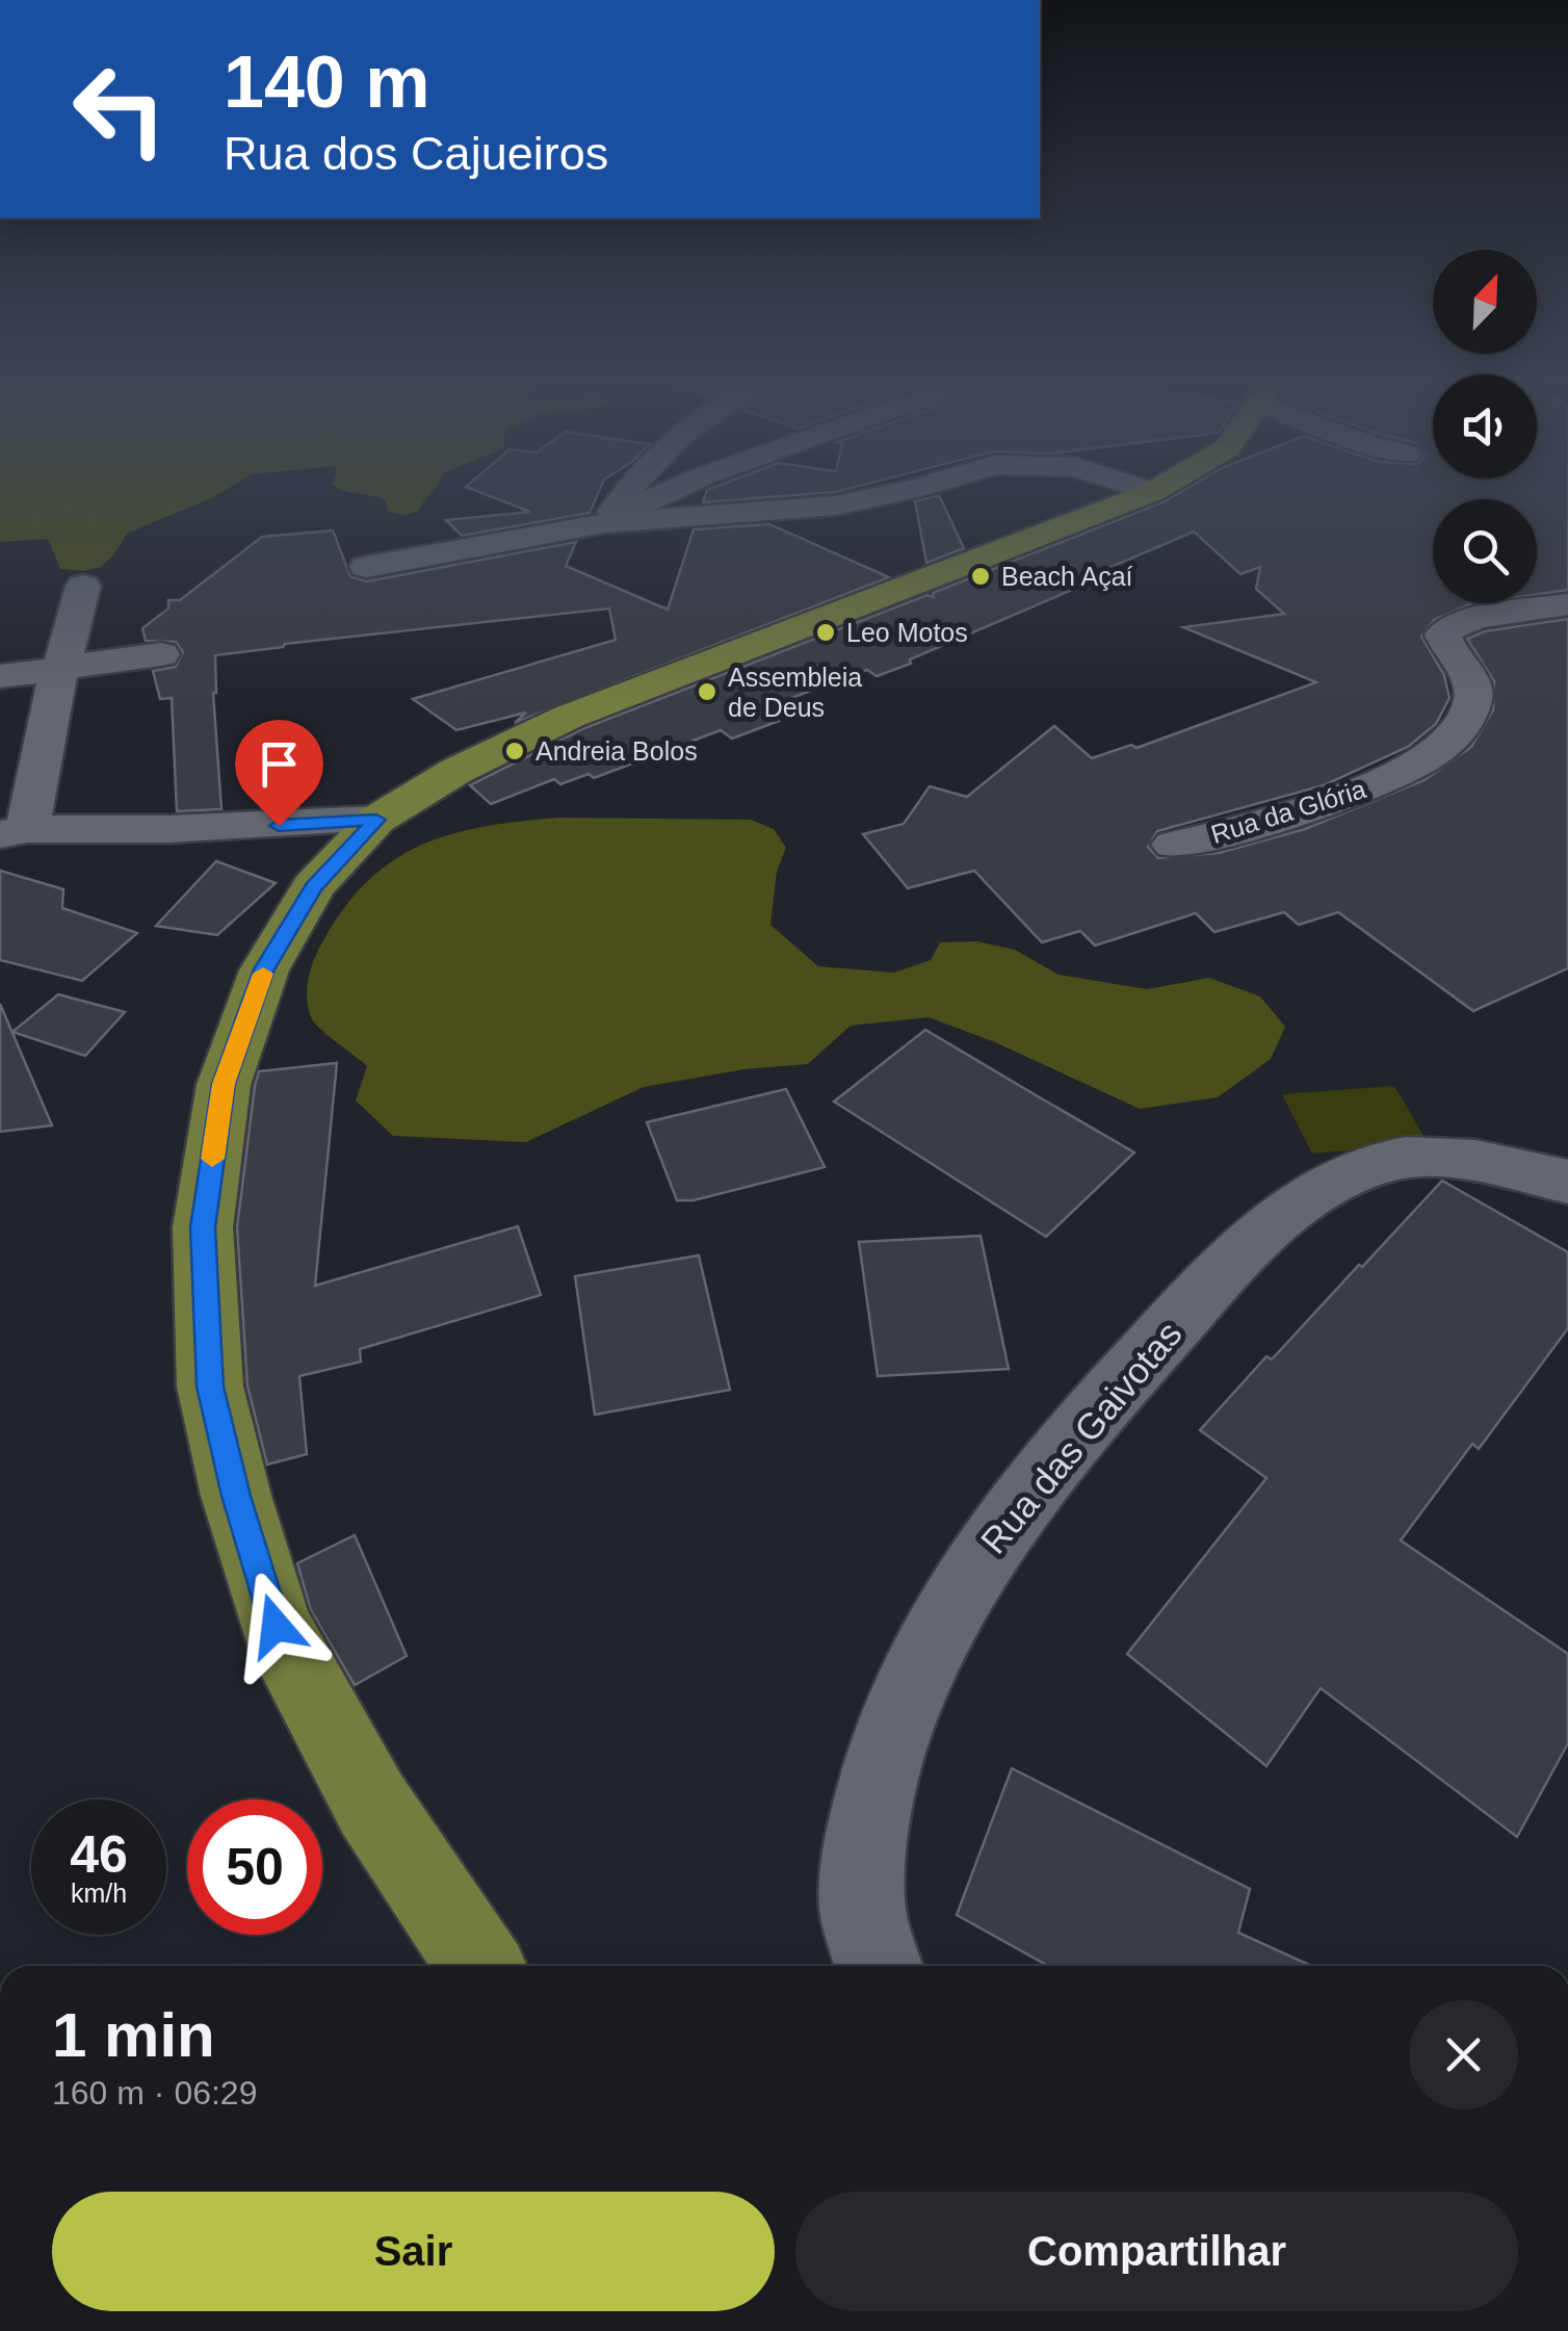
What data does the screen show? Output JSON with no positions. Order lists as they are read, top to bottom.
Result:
{
  "streets": {
    "street": ["Rua da Glória", "Rua das Gaivotas"]
  },
  "places": [
    "Beach Açaí",
    "Leo Motos",
    "Assembleia de Deus",
    "Andreia Bolos"
  ],
  "north": "top right",
  "page": {
    "turn": ["140 m", "Rua dos Cajueiros"],
    "speed": "46 km/h",
    "limit": "50",
    "heading": ["1 min", "160 m · 06:29"],
    "buttons": ["Sair", "Compartilhar"]
  }
}
